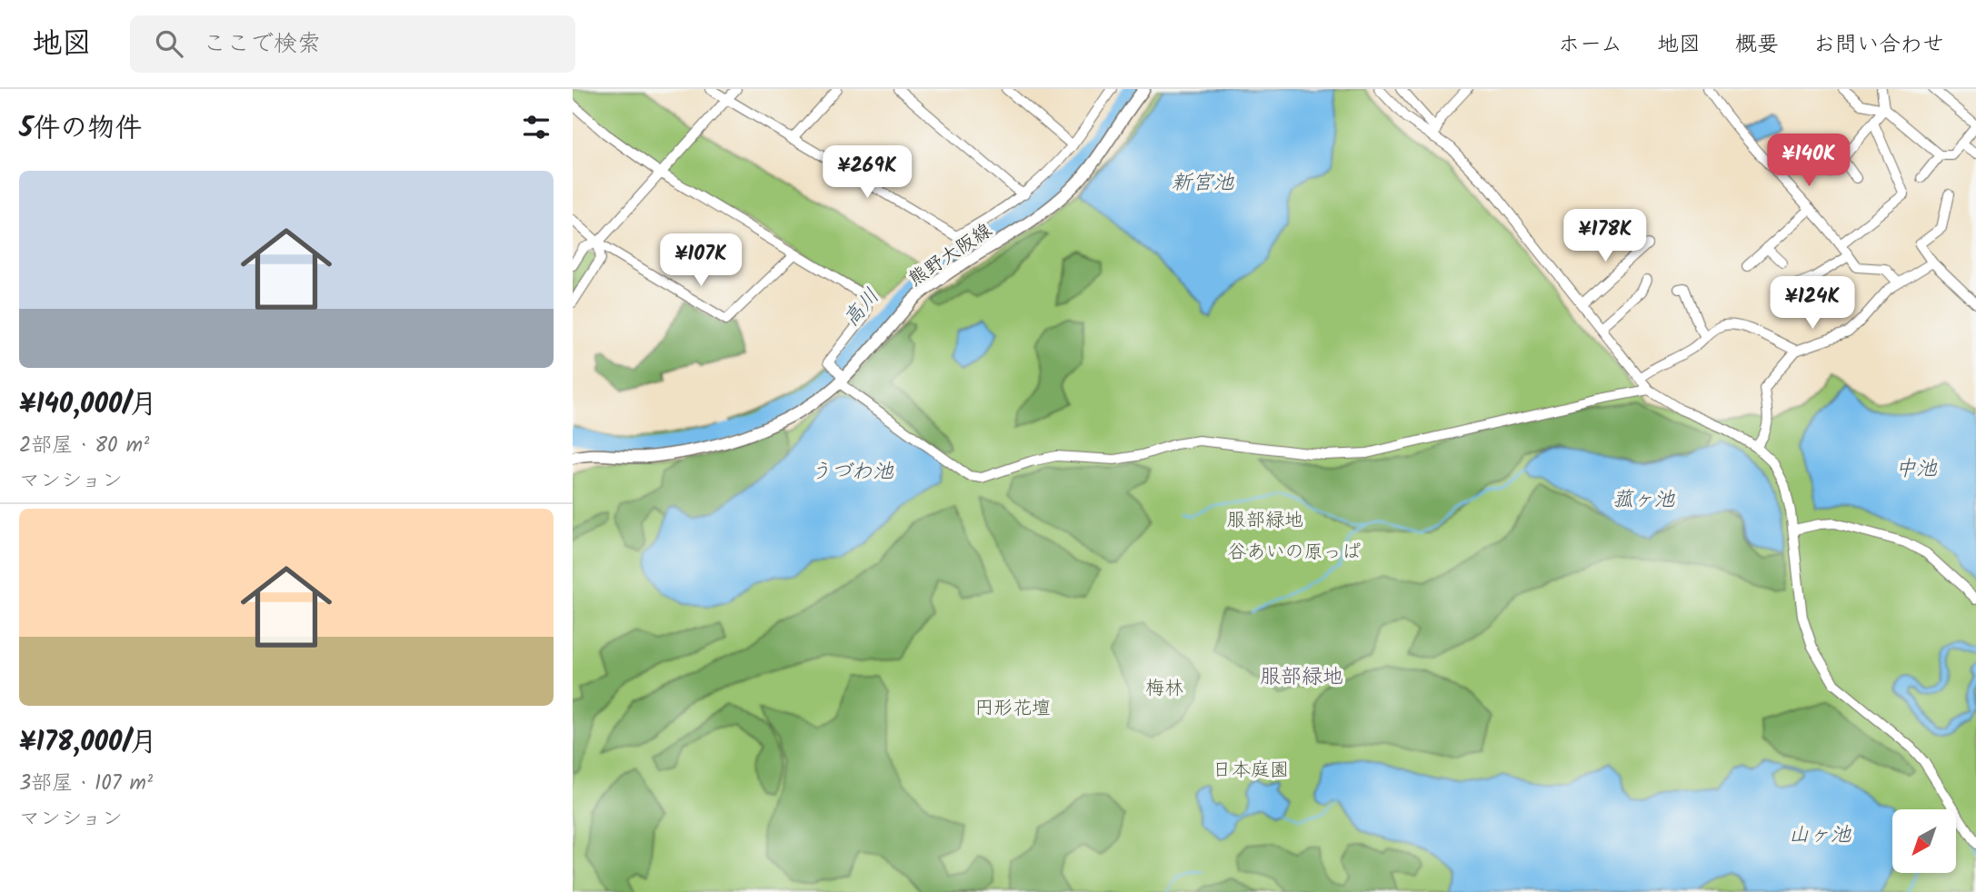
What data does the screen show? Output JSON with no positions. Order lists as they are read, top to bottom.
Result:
{
  "streets": {
    "main road": ["熊野大阪線"]
  },
  "districts": ["服部緑地"],
  "water": [
    "新宮池",
    "高川",
    "中池",
    "うづわ池",
    "菰ヶ池",
    "山ヶ池"
  ],
  "parks": [
    "服部緑地",
    "谷あいの原っぱ",
    "梅林",
    "円形花壇",
    "日本庭園"
  ],
  "north": "bottom left",
  "page": {
    "header": "地図",
    "search": "ここで検索",
    "nav": [
      "ホーム",
      "地図",
      "概要",
      "お問い合わせ"
    ],
    "heading": "5件の物件",
    "price": [
      "¥140K",
      "¥269K",
      "¥178K",
      "¥107K",
      "¥124K"
    ],
    "list": [
      {
        "name": "¥140,000/月",
        "note": "2部屋 · 80 m² · マンション"
      },
      {
        "name": "¥178,000/月",
        "note": "3部屋 · 107 m² · マンション"
      }
    ]
  }
}
